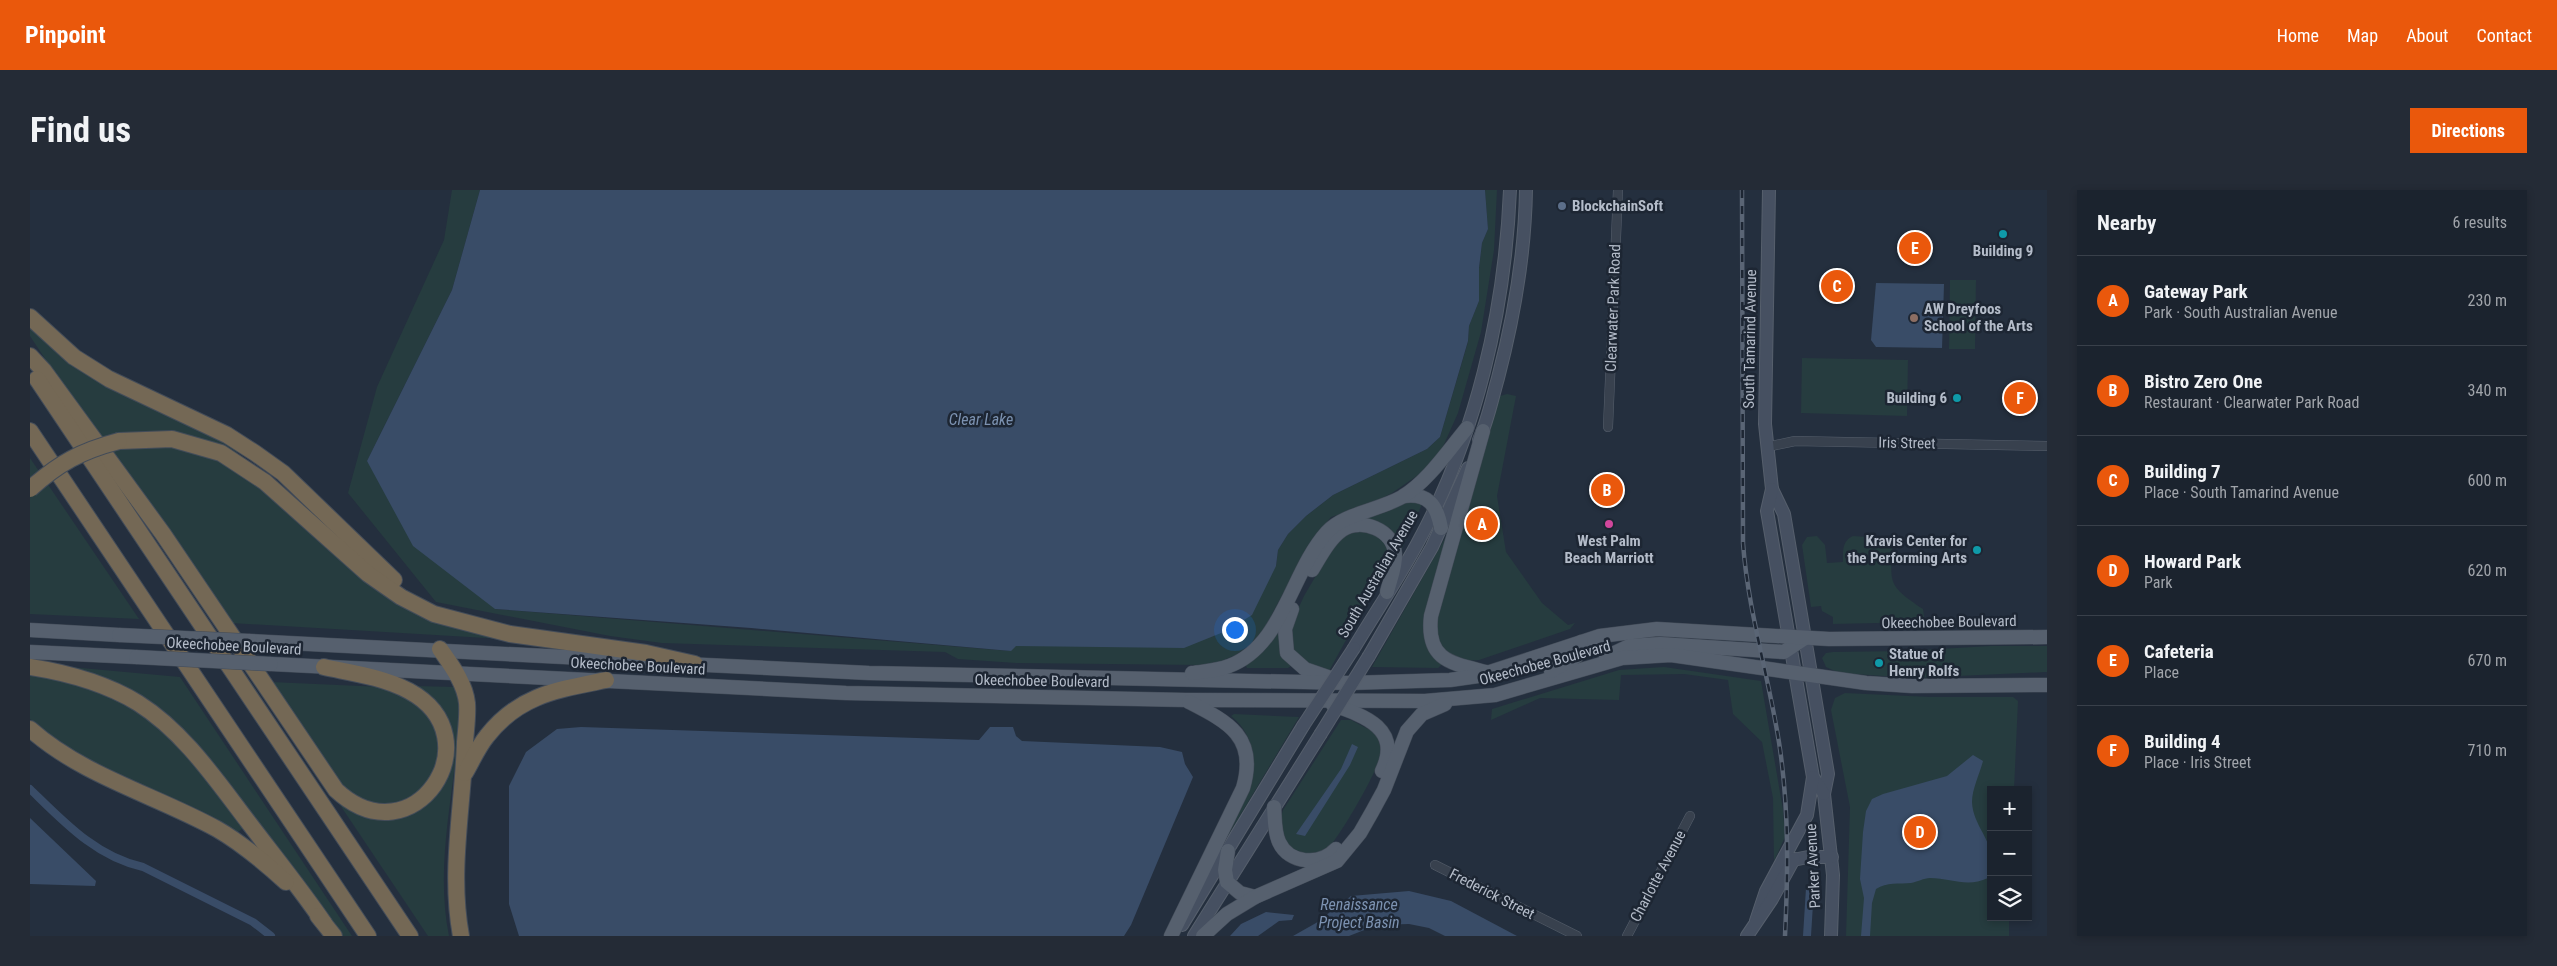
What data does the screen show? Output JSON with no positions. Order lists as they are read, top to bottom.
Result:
{
  "streets": {
    "main road": [
      "South Tamarind Avenue",
      "South Australian Avenue",
      "Okeechobee Boulevard",
      "Parker Avenue"
    ],
    "street": [
      "Clearwater Park Road",
      "Iris Street",
      "Charlotte Avenue",
      "Frederick Street"
    ]
  },
  "crossings": [
    ["South Tamarind Avenue", "Iris Street"],
    ["South Tamarind Avenue", "Okeechobee Boulevard"],
    ["South Tamarind Avenue", "Parker Avenue"],
    ["Okeechobee Boulevard", "Parker Avenue"]
  ],
  "water": ["Clear Lake", "Renaissance Project Basin"],
  "places": [
    "BlockchainSoft",
    "Building 9",
    "AW Dreyfoos School of the Arts",
    "Building 6",
    "West Palm Beach Marriott",
    "Kravis Center for the Performing Arts",
    "Statue of Henry Rolfs"
  ],
  "page": {
    "header": "Pinpoint",
    "nav": [
      "Home",
      "Map",
      "About",
      "Contact"
    ],
    "buttons": "Directions",
    "title": "Find us",
    "heading": ["Nearby", "6 results"],
    "pins": [
      "E",
      "C",
      "F",
      "B",
      "A",
      "D"
    ],
    "list": [
      {
        "mark": "A",
        "name": "Gateway Park",
        "note": "Park · South Australian Avenue",
        "value": "230 m"
      },
      {
        "mark": "B",
        "name": "Bistro Zero One",
        "note": "Restaurant · Clearwater Park Road",
        "value": "340 m"
      },
      {
        "mark": "C",
        "name": "Building 7",
        "note": "Place · South Tamarind Avenue",
        "value": "600 m"
      },
      {
        "mark": "D",
        "name": "Howard Park",
        "note": "Park",
        "value": "620 m"
      },
      {
        "mark": "E",
        "name": "Cafeteria",
        "note": "Place",
        "value": "670 m"
      },
      {
        "mark": "F",
        "name": "Building 4",
        "note": "Place · Iris Street",
        "value": "710 m"
      }
    ],
    "map_buttons": ["+", "−"]
  }
}
